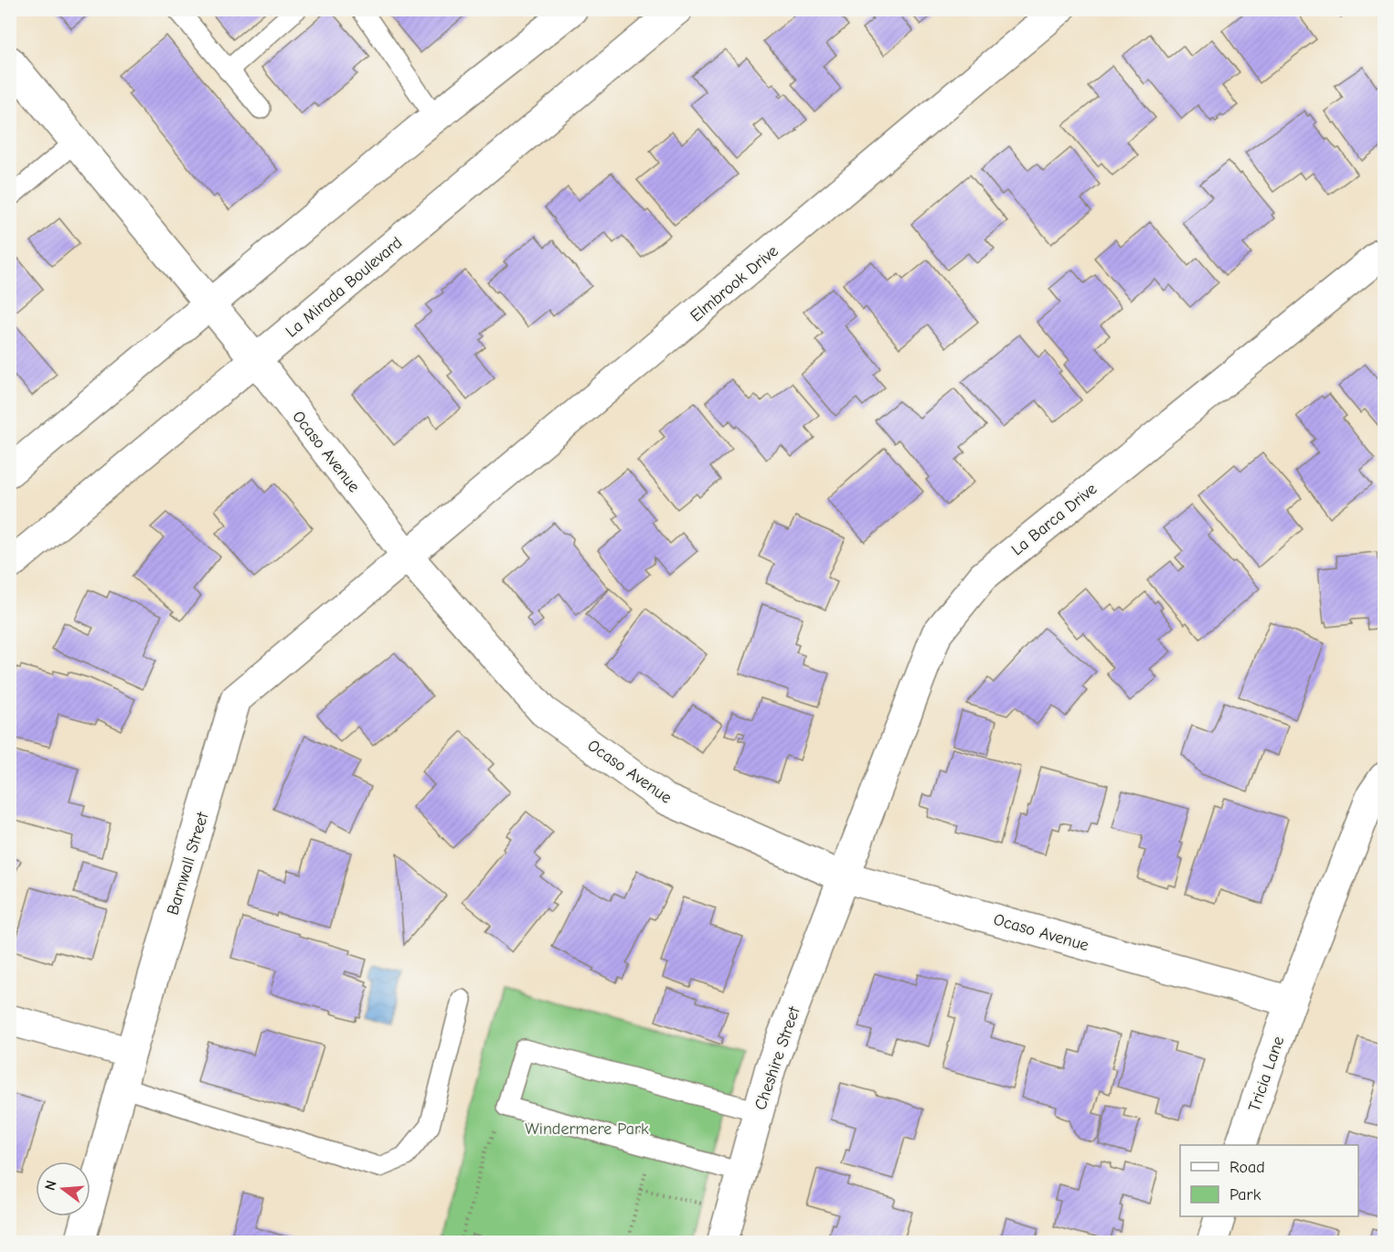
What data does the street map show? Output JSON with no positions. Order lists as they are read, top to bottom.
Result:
{
  "streets": {
    "street": [
      "Elmbrook Drive",
      "La Mirada Boulevard",
      "Ocaso Avenue",
      "La Barca Drive",
      "Barnwall Street",
      "Cheshire Street",
      "Tricia Lane"
    ]
  },
  "crossings": [
    ["Elmbrook Drive", "Ocaso Avenue"],
    ["Elmbrook Drive", "Barnwall Street"],
    ["La Mirada Boulevard", "Ocaso Avenue"],
    ["Ocaso Avenue", "La Barca Drive"],
    ["Ocaso Avenue", "Barnwall Street"],
    ["Ocaso Avenue", "Cheshire Street"],
    ["Ocaso Avenue", "Tricia Lane"],
    ["La Barca Drive", "Cheshire Street"]
  ],
  "parks": ["Windermere Park"],
  "legend": ["Road", "Park"],
  "north": "left"
}
